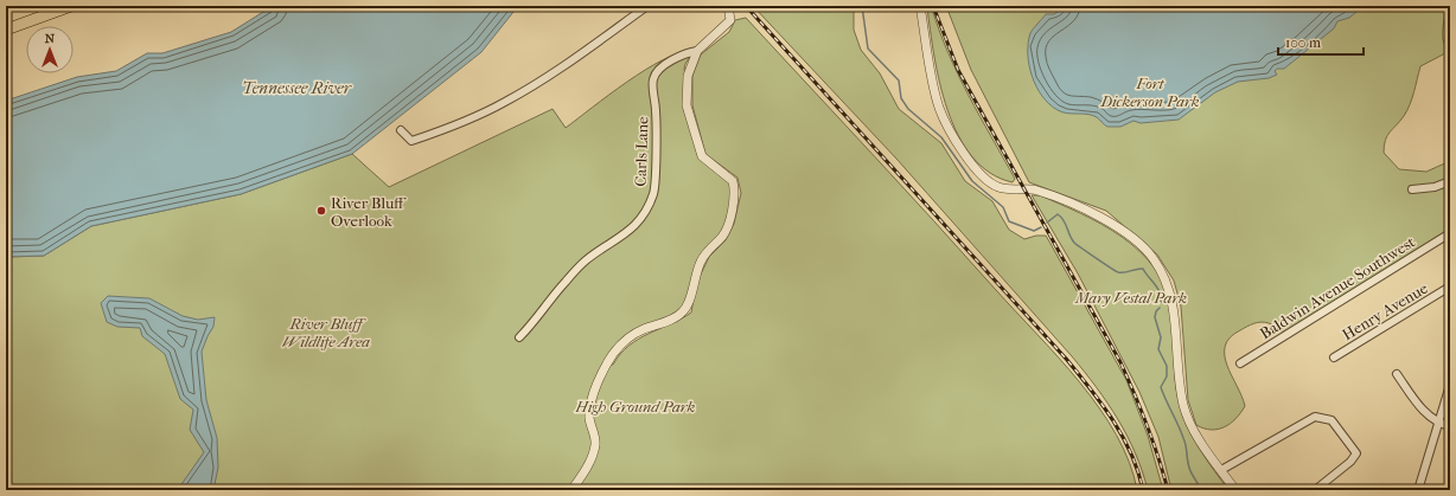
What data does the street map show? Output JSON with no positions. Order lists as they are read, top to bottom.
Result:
{
  "streets": {
    "street": ["Carls Lane", "Baldwin Avenue Southwest", "Henry Avenue"]
  },
  "water": ["Tennessee River"],
  "parks": [
    "Fort Dickerson Park",
    "Mary Vestal Park",
    "River Bluff Wildlife Area",
    "High Ground Park"
  ],
  "places": ["River Bluff Overlook"],
  "scale_bar": "100 m",
  "north": "top"
}
